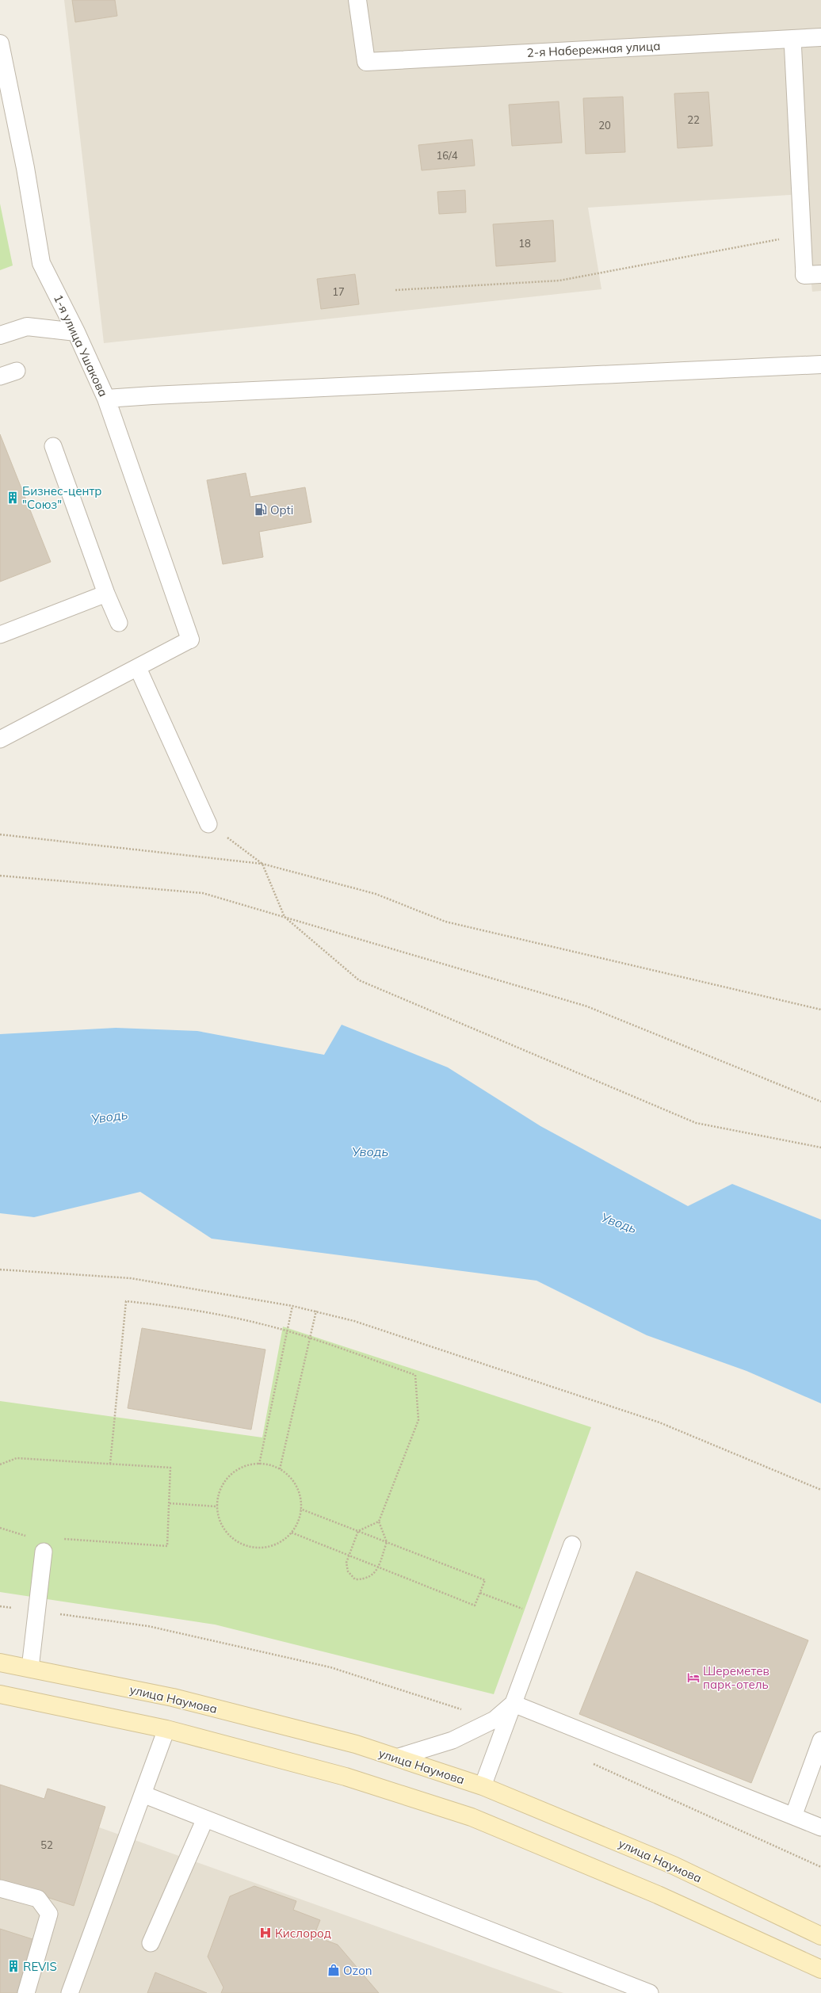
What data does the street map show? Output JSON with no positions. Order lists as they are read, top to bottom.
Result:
{
  "streets": {
    "street": ["2-я Набережная улица", "1-я улица Ушакова", "улица Наумова"]
  },
  "water": ["Уводь"],
  "places": {
    "building": ["Бизнес-центр \"Союз\"", "REVIS"],
    "fuel station": ["Opti"],
    "hotel": ["Шереметев парк-отель"],
    "hospital": ["Кислород"],
    "shop": ["Ozon"]
  },
  "house_numbers": [
    "22",
    "20",
    "16/4",
    "18",
    "17",
    "52"
  ]
}
